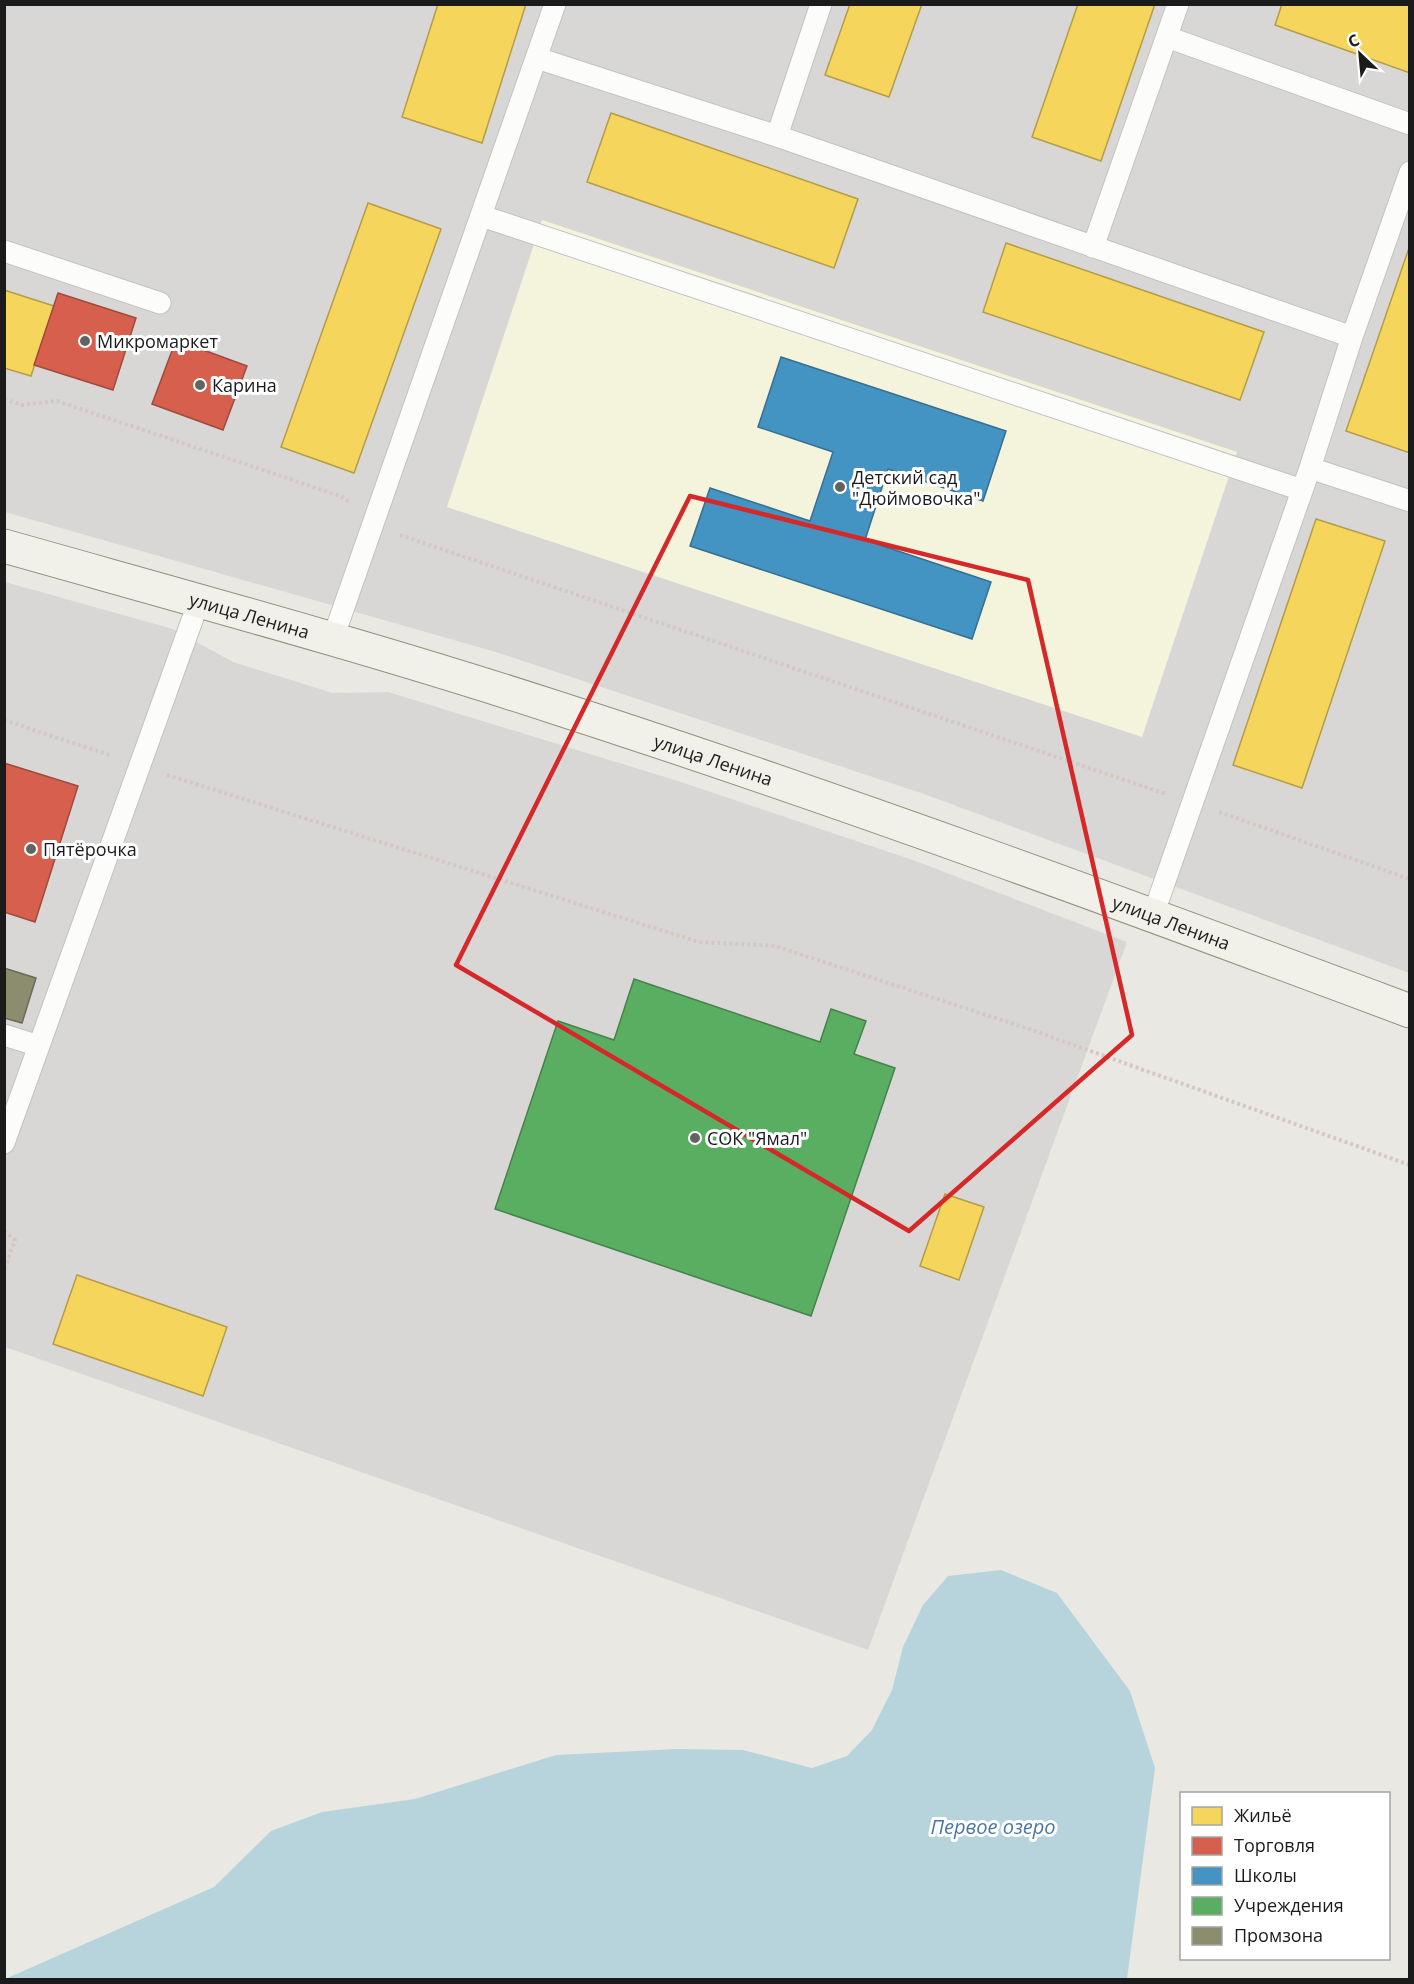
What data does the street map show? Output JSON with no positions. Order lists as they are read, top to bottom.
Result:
{
  "streets": {
    "main road": ["улица Ленина"]
  },
  "water": ["Первое озеро"],
  "places": [
    "Микромаркет",
    "Карина",
    "Детский сад \"Дюймовочка\"",
    "Пятёрочка",
    "СОК \"Ямал\""
  ],
  "legend": [
    "Жильё",
    "Торговля",
    "Школы",
    "Учреждения",
    "Промзона"
  ],
  "north": "top left"
}
